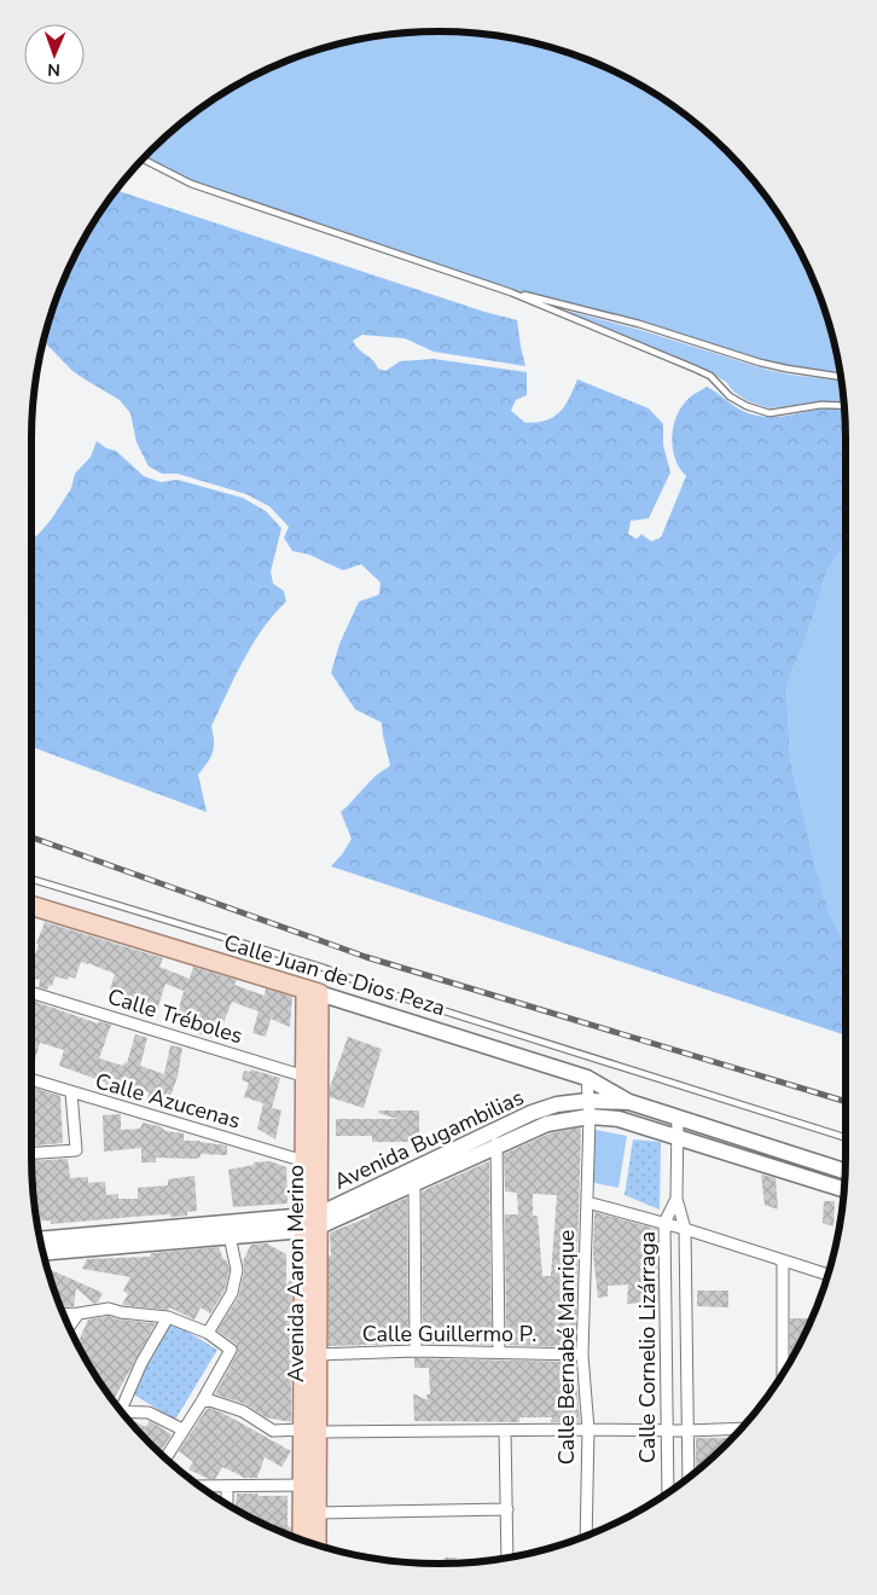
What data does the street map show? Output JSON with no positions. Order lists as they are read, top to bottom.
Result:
{
  "streets": {
    "main road": ["Calle Juan de Dios Peza", "Avenida Bugambilias", "Avenida Aaron Merino"],
    "street": [
      "Calle Tréboles",
      "Calle Azucenas",
      "Calle Guillermo P.",
      "Calle Bernabé Manrique",
      "Calle Cornelio Lizárraga"
    ]
  },
  "crossings": [
    ["Calle Juan de Dios Peza", "Avenida Bugambilias"],
    ["Calle Juan de Dios Peza", "Avenida Aaron Merino"],
    ["Calle Juan de Dios Peza", "Calle Bernabé Manrique"],
    ["Calle Juan de Dios Peza", "Calle Cornelio Lizárraga"],
    ["Calle Tréboles", "Avenida Aaron Merino"],
    ["Calle Azucenas", "Avenida Aaron Merino"],
    ["Avenida Bugambilias", "Avenida Aaron Merino"],
    ["Avenida Bugambilias", "Calle Bernabé Manrique"],
    ["Avenida Aaron Merino", "Calle Guillermo P."],
    ["Calle Guillermo P.", "Calle Bernabé Manrique"]
  ],
  "north": "bottom"
}
